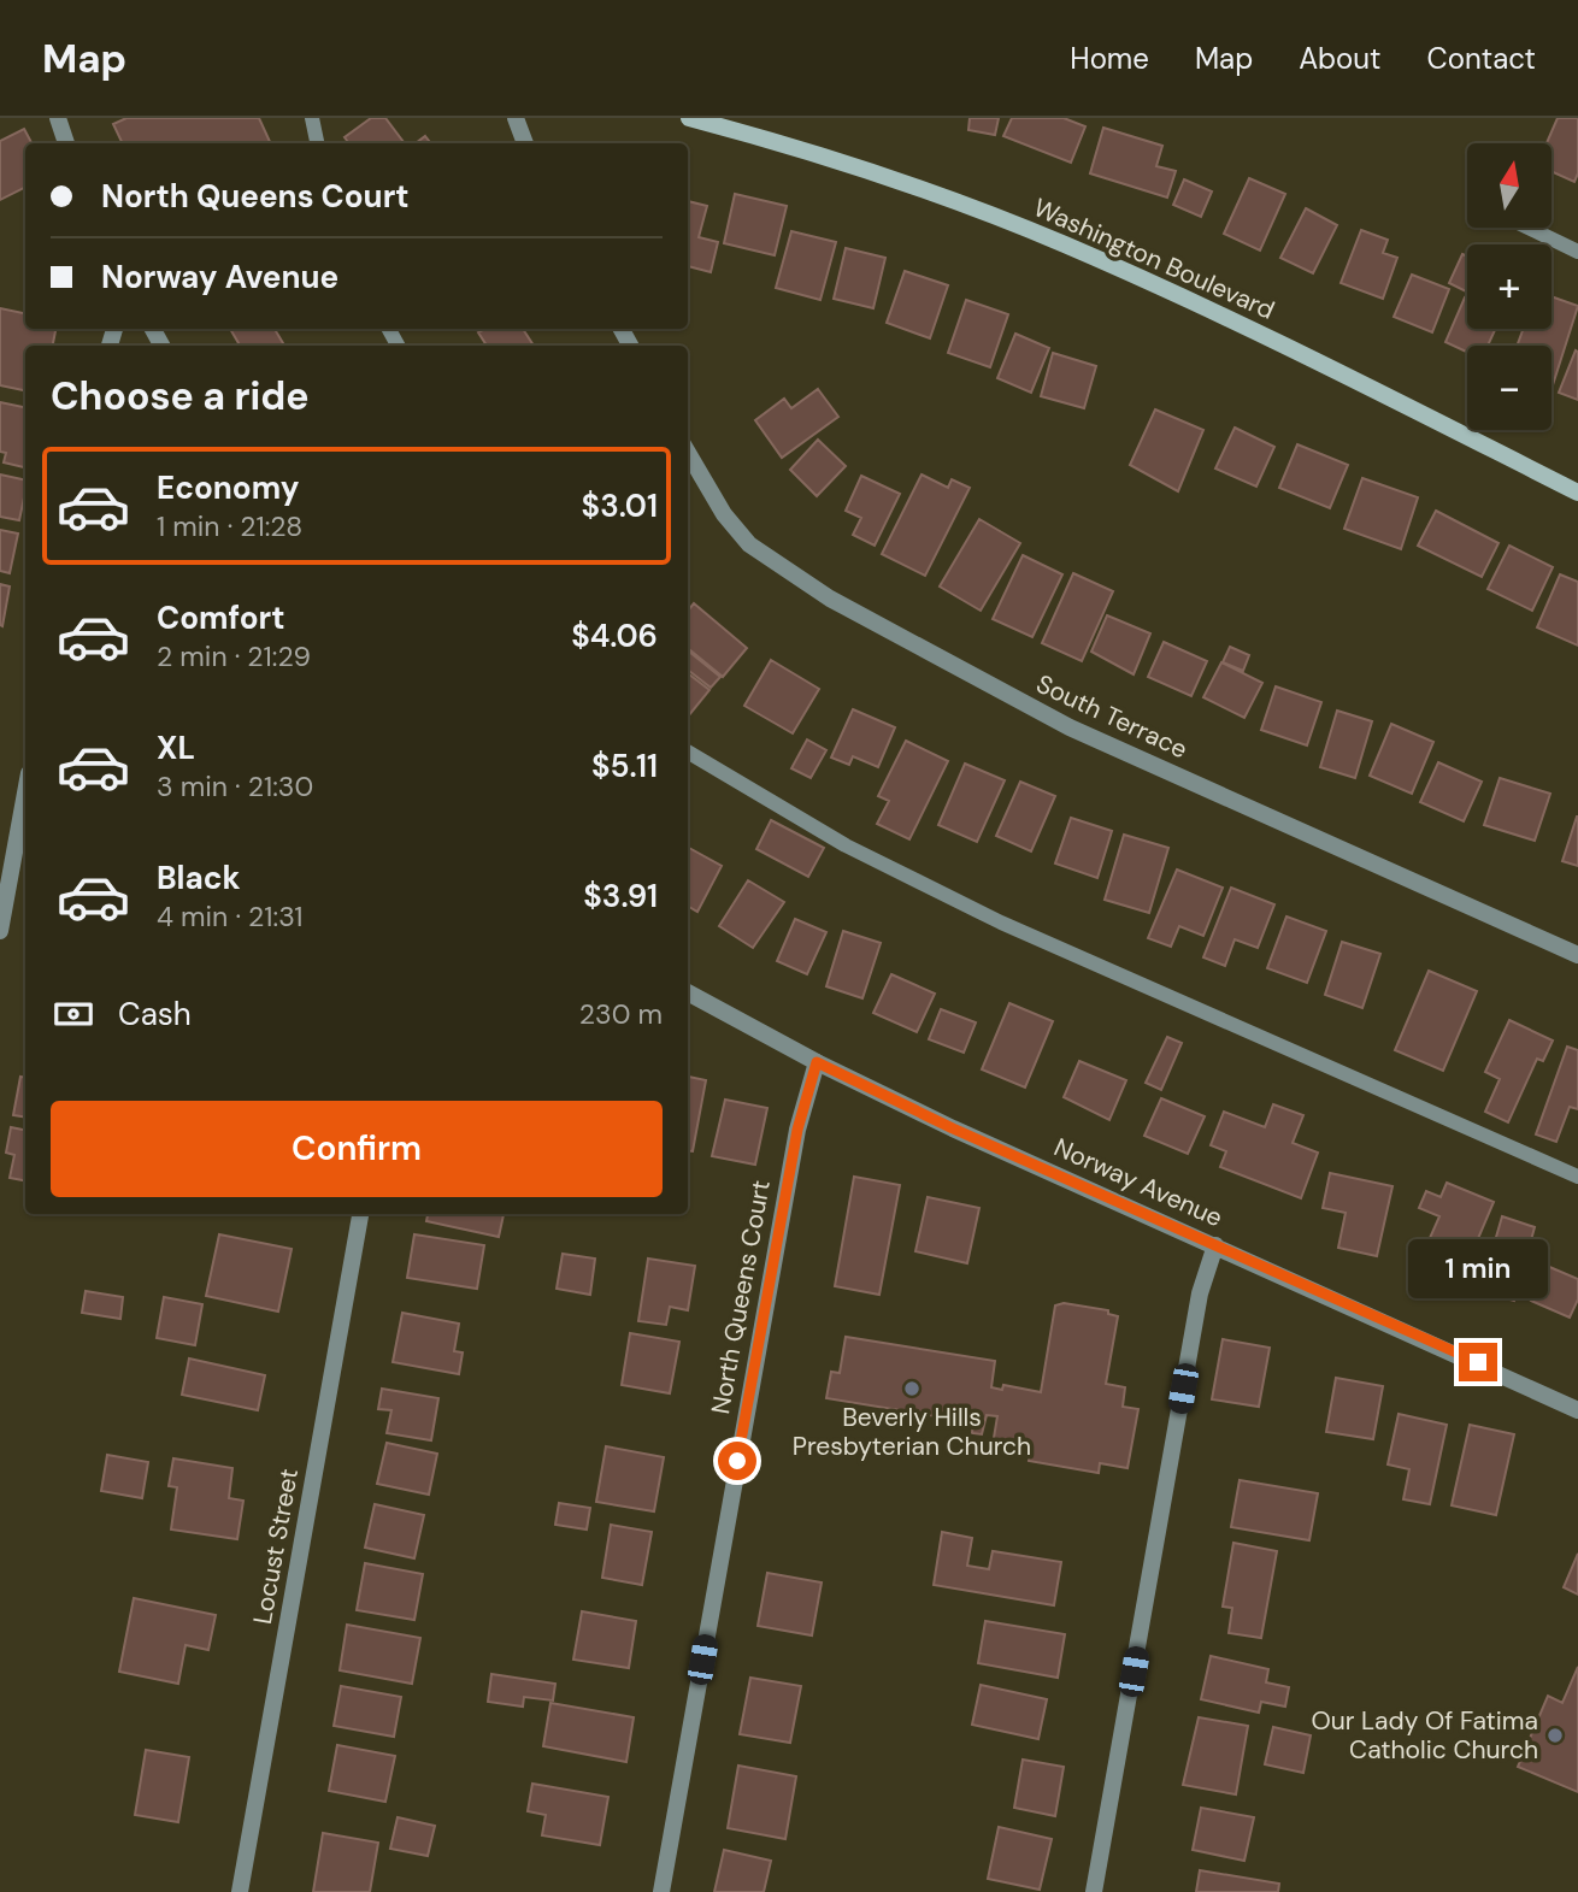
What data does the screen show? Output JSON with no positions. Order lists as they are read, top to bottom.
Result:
{
  "streets": {
    "main road": ["Washington Boulevard"],
    "street": [
      "South Terrace",
      "Norway Avenue",
      "North Queens Court",
      "Locust Street"
    ]
  },
  "crossings": [
    ["Norway Avenue", "North Queens Court"]
  ],
  "places": ["Beverly Hills Presbyterian Church", "Our Lady Of Fatima Catholic Church"],
  "north": "top",
  "page": {
    "header": "Map",
    "nav": [
      "Home",
      "Map",
      "About",
      "Contact"
    ],
    "map_buttons": ["+", "−"],
    "banner": ["North Queens Court", "Norway Avenue"],
    "heading": "Choose a ride",
    "list": [
      {
        "name": "Economy",
        "note": "1 min · 21:28",
        "value": "$3.01"
      },
      {
        "name": "Comfort",
        "note": "2 min · 21:29",
        "value": "$4.06"
      },
      {
        "name": "XL",
        "note": "3 min · 21:30",
        "value": "$5.11"
      },
      {
        "name": "Black",
        "note": "4 min · 21:31",
        "value": "$3.91"
      }
    ],
    "pay": ["Cash", "230 m"],
    "buttons": "Confirm",
    "bubble": "1 min"
  }
}
